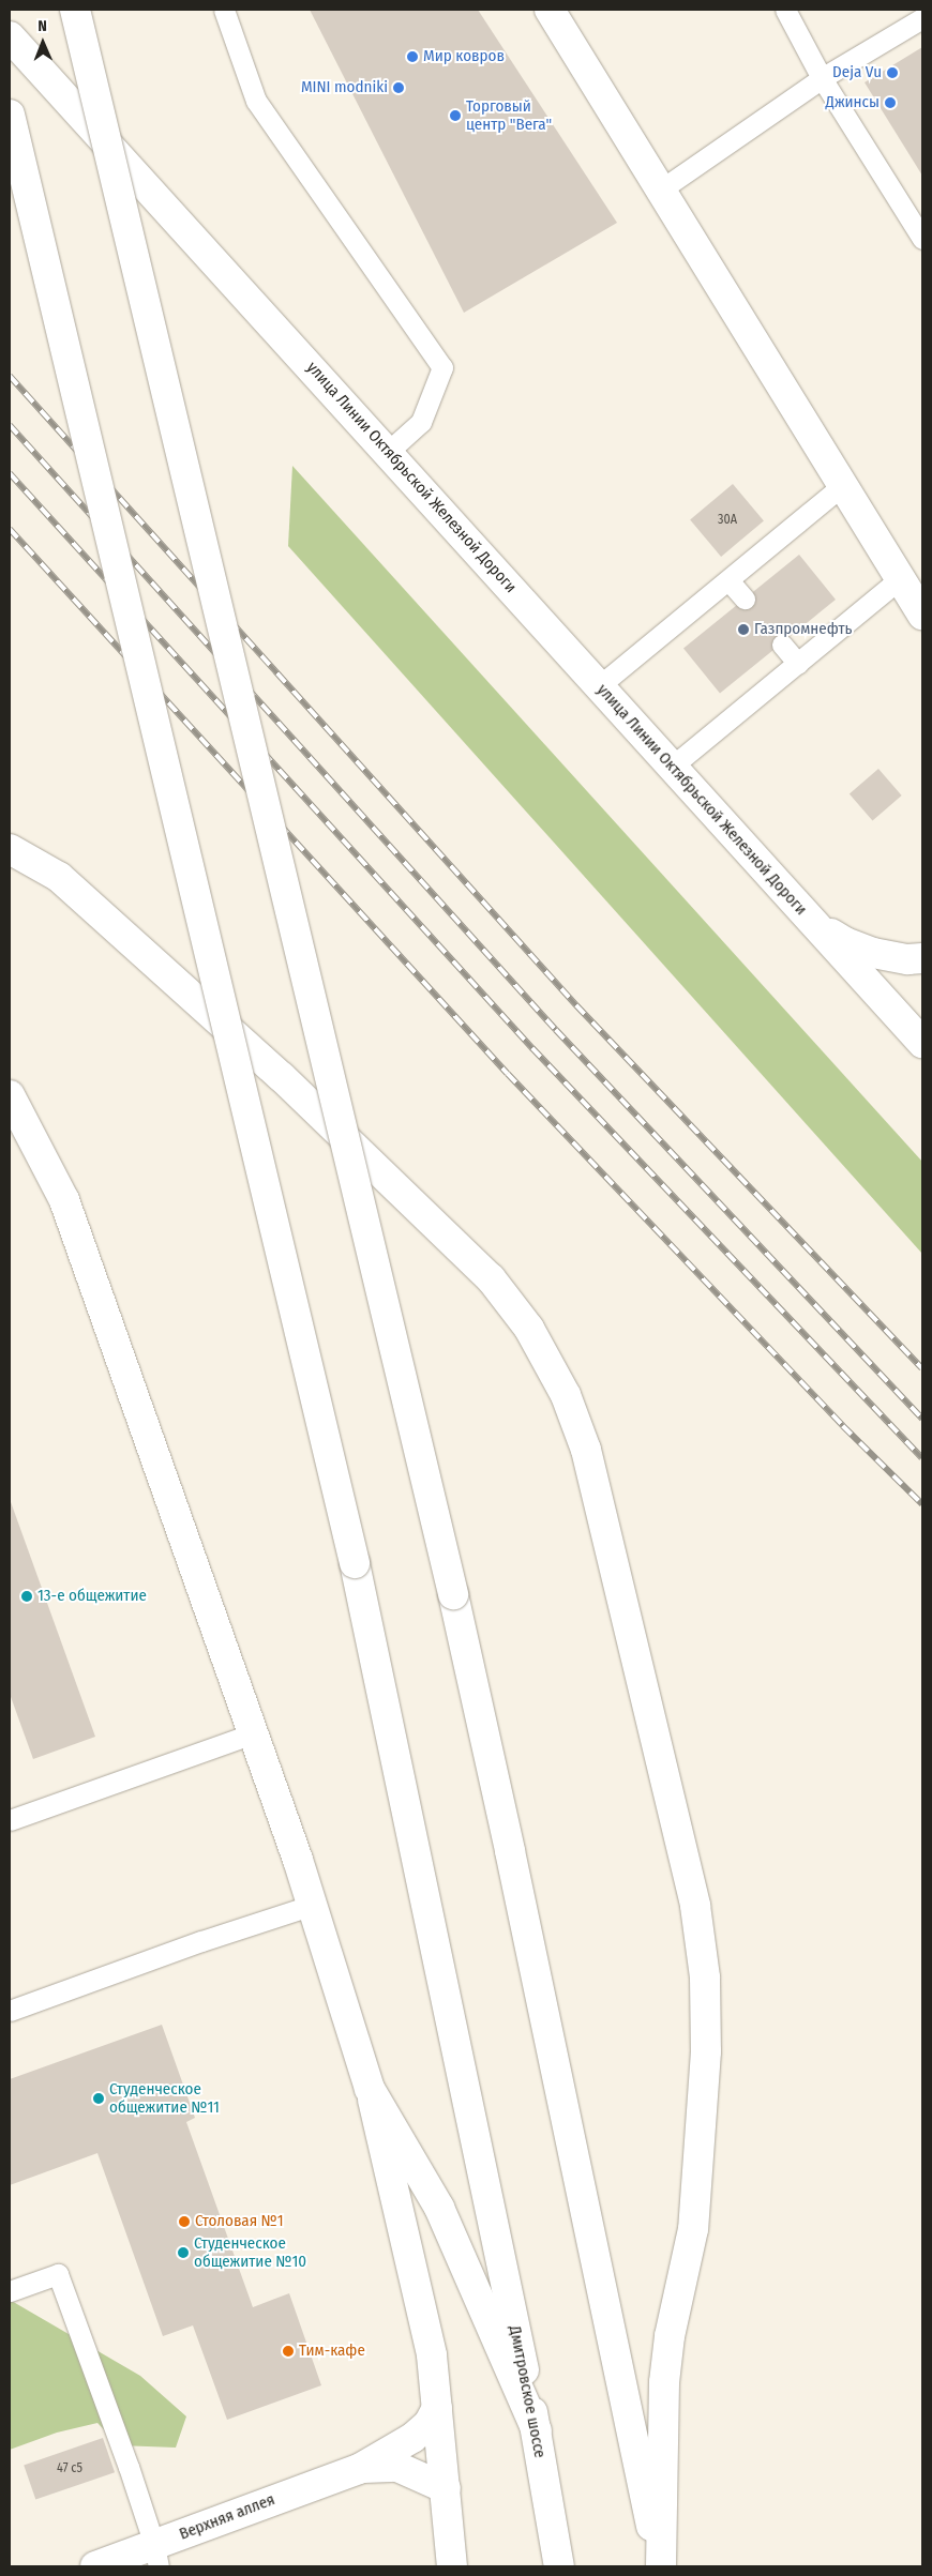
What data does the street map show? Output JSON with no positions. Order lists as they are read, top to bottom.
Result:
{
  "streets": {
    "main road": ["улица Линии Октябрьской Железной Дороги", "Дмитровское шоссе", "Верхняя аллея"]
  },
  "places": [
    "Мир ковров",
    "Deja Vu",
    "MINI modniki",
    "Джинсы",
    "Торговый центр \"Вега\"",
    "Газпромнефть",
    "13-е общежитие",
    "Студенческое общежитие №11",
    "Столовая №1",
    "Студенческое общежитие №10",
    "Тим-кафе"
  ],
  "house_numbers": ["30А", "47 с5"],
  "north": "top"
}
